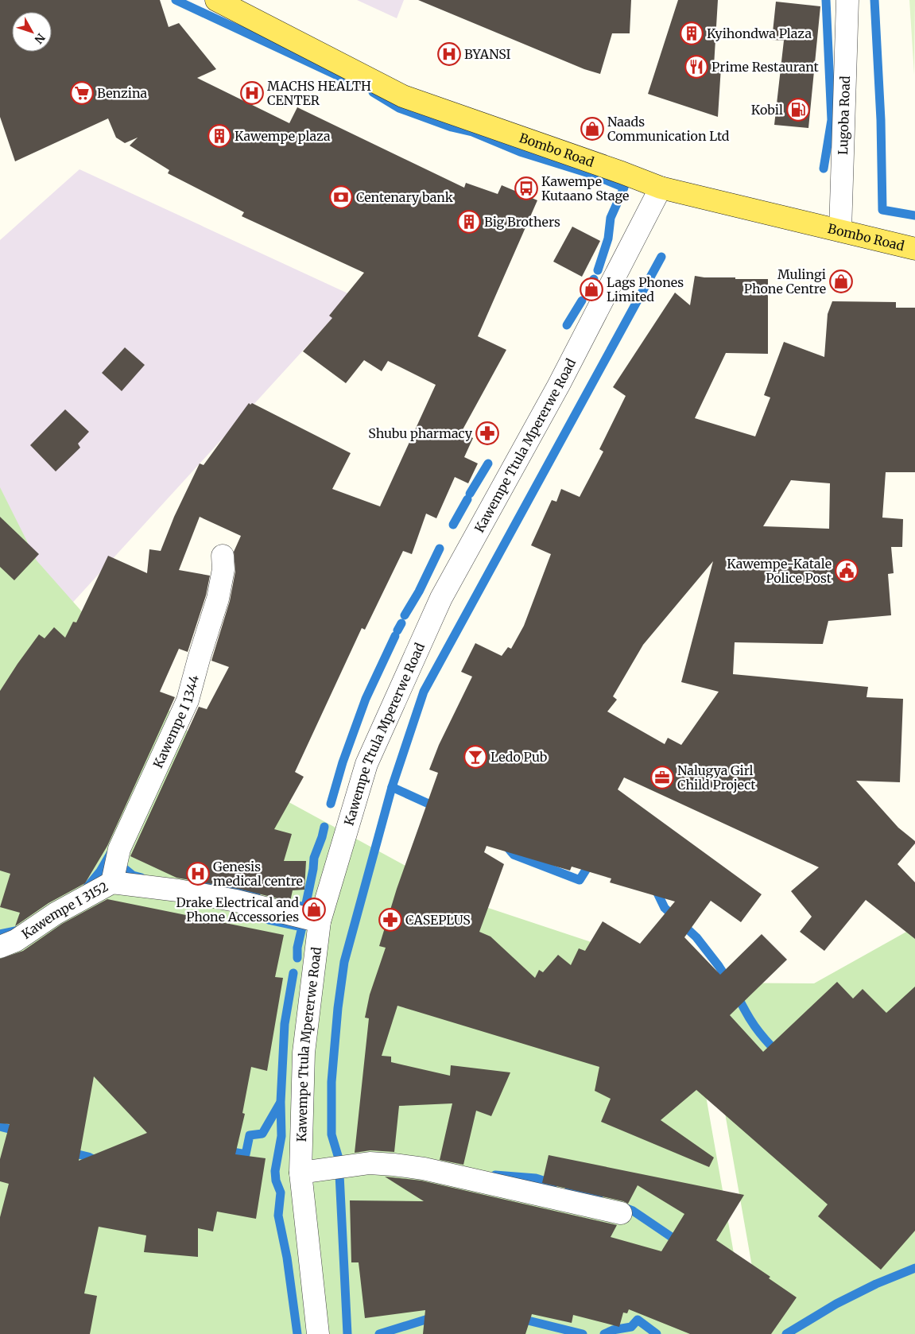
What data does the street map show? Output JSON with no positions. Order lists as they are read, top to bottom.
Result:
{
  "streets": {
    "main road": ["Bombo Road"],
    "street": [
      "Lugoba Road",
      "Kawempe Ttula Mpererwe Road",
      "Kawempe I 1344",
      "Kawempe I 3152"
    ]
  },
  "crossings": [
    ["Lugoba Road", "Bombo Road"],
    ["Bombo Road", "Kawempe Ttula Mpererwe Road"],
    ["Kawempe Ttula Mpererwe Road", "Kawempe I 3152"],
    ["Kawempe I 1344", "Kawempe I 3152"]
  ],
  "places": {
    "building": ["Kyihondwa Plaza", "Kawempe plaza", "Big Brothers"],
    "hospital": ["BYANSI", "MACHS HEALTH CENTER", "Genesis medical centre"],
    "restaurant": ["Prime Restaurant"],
    "supermarket": ["Benzina"],
    "fuel station": ["Kobil"],
    "shop": [
      "Naads Communication Ltd",
      "Mulingi Phone Centre",
      "Lags Phones Limited",
      "Drake Electrical and Phone Accessories"
    ],
    "bus stop": ["Kawempe Kutaano Stage"],
    "bank": ["Centenary bank"],
    "pharmacy": ["Shubu pharmacy", "CASEPLUS"],
    "public building": ["Kawempe-Katale Police Post"],
    "bar": ["Ledo Pub"],
    "office": ["Nalugya Girl Child Project"]
  },
  "north": "bottom right"
}
